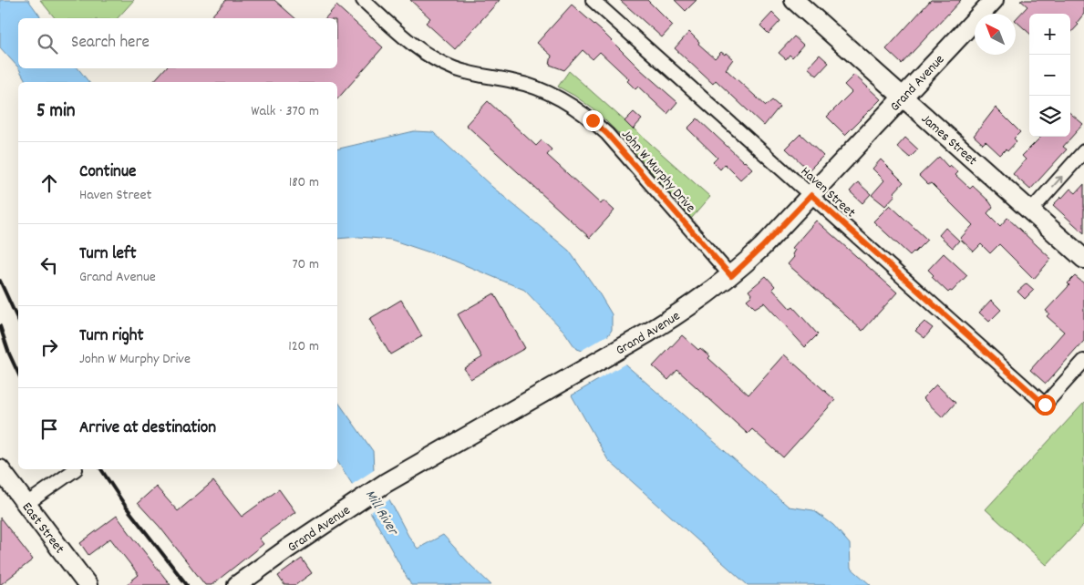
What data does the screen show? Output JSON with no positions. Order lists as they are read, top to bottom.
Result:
{
  "streets": {
    "main road": ["Grand Avenue", "James Street", "East Street"],
    "street": ["John W Murphy Drive", "Haven Street"]
  },
  "crossings": [
    ["Grand Avenue", "James Street"],
    ["Grand Avenue", "John W Murphy Drive"],
    ["Grand Avenue", "Haven Street"]
  ],
  "water": ["Mill River"],
  "north": "top left",
  "page": {
    "map_buttons": ["+", "−"],
    "search": "Search here",
    "heading": ["5 min", "Walk · 370 m"],
    "list": [
      ["Continue", "Haven Street", "180 m"],
      ["Turn left", "Grand Avenue", "70 m"],
      ["Turn right", "John W Murphy Drive", "120 m"],
      "Arrive at destination"
    ]
  }
}
